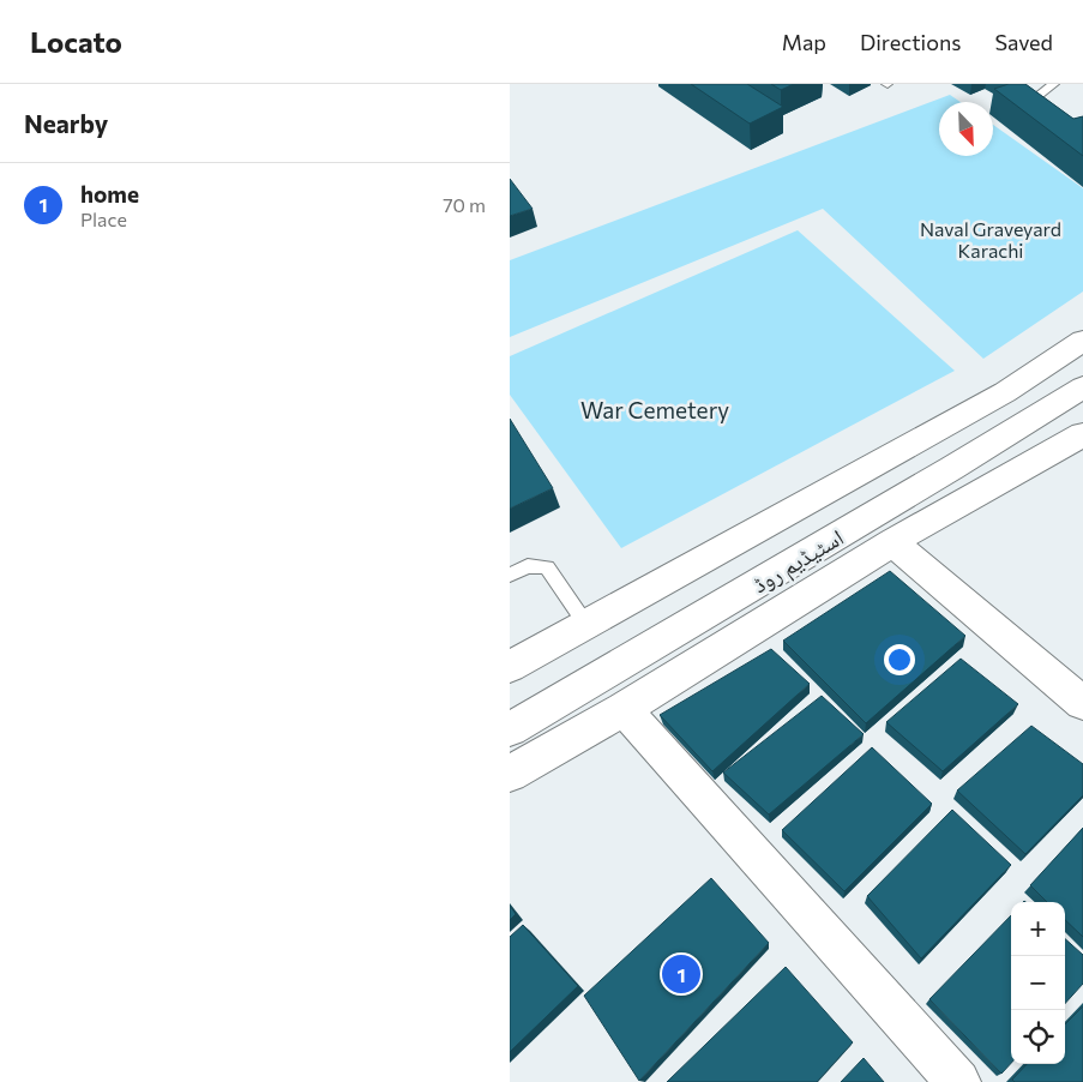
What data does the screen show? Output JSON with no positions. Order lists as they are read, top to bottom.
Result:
{
  "streets": {
    "main road": ["اسٹیڈیم روڈ"]
  },
  "parks": ["Naval Graveyard Karachi", "War Cemetery"],
  "north": "bottom right",
  "page": {
    "header": "Locato",
    "nav": ["Map", "Directions", "Saved"],
    "heading": "Nearby",
    "list": [
      {
        "mark": "1",
        "name": "home",
        "note": "Place",
        "value": "70 m"
      }
    ],
    "map_buttons": ["+", "−"],
    "pins": "1"
  }
}
